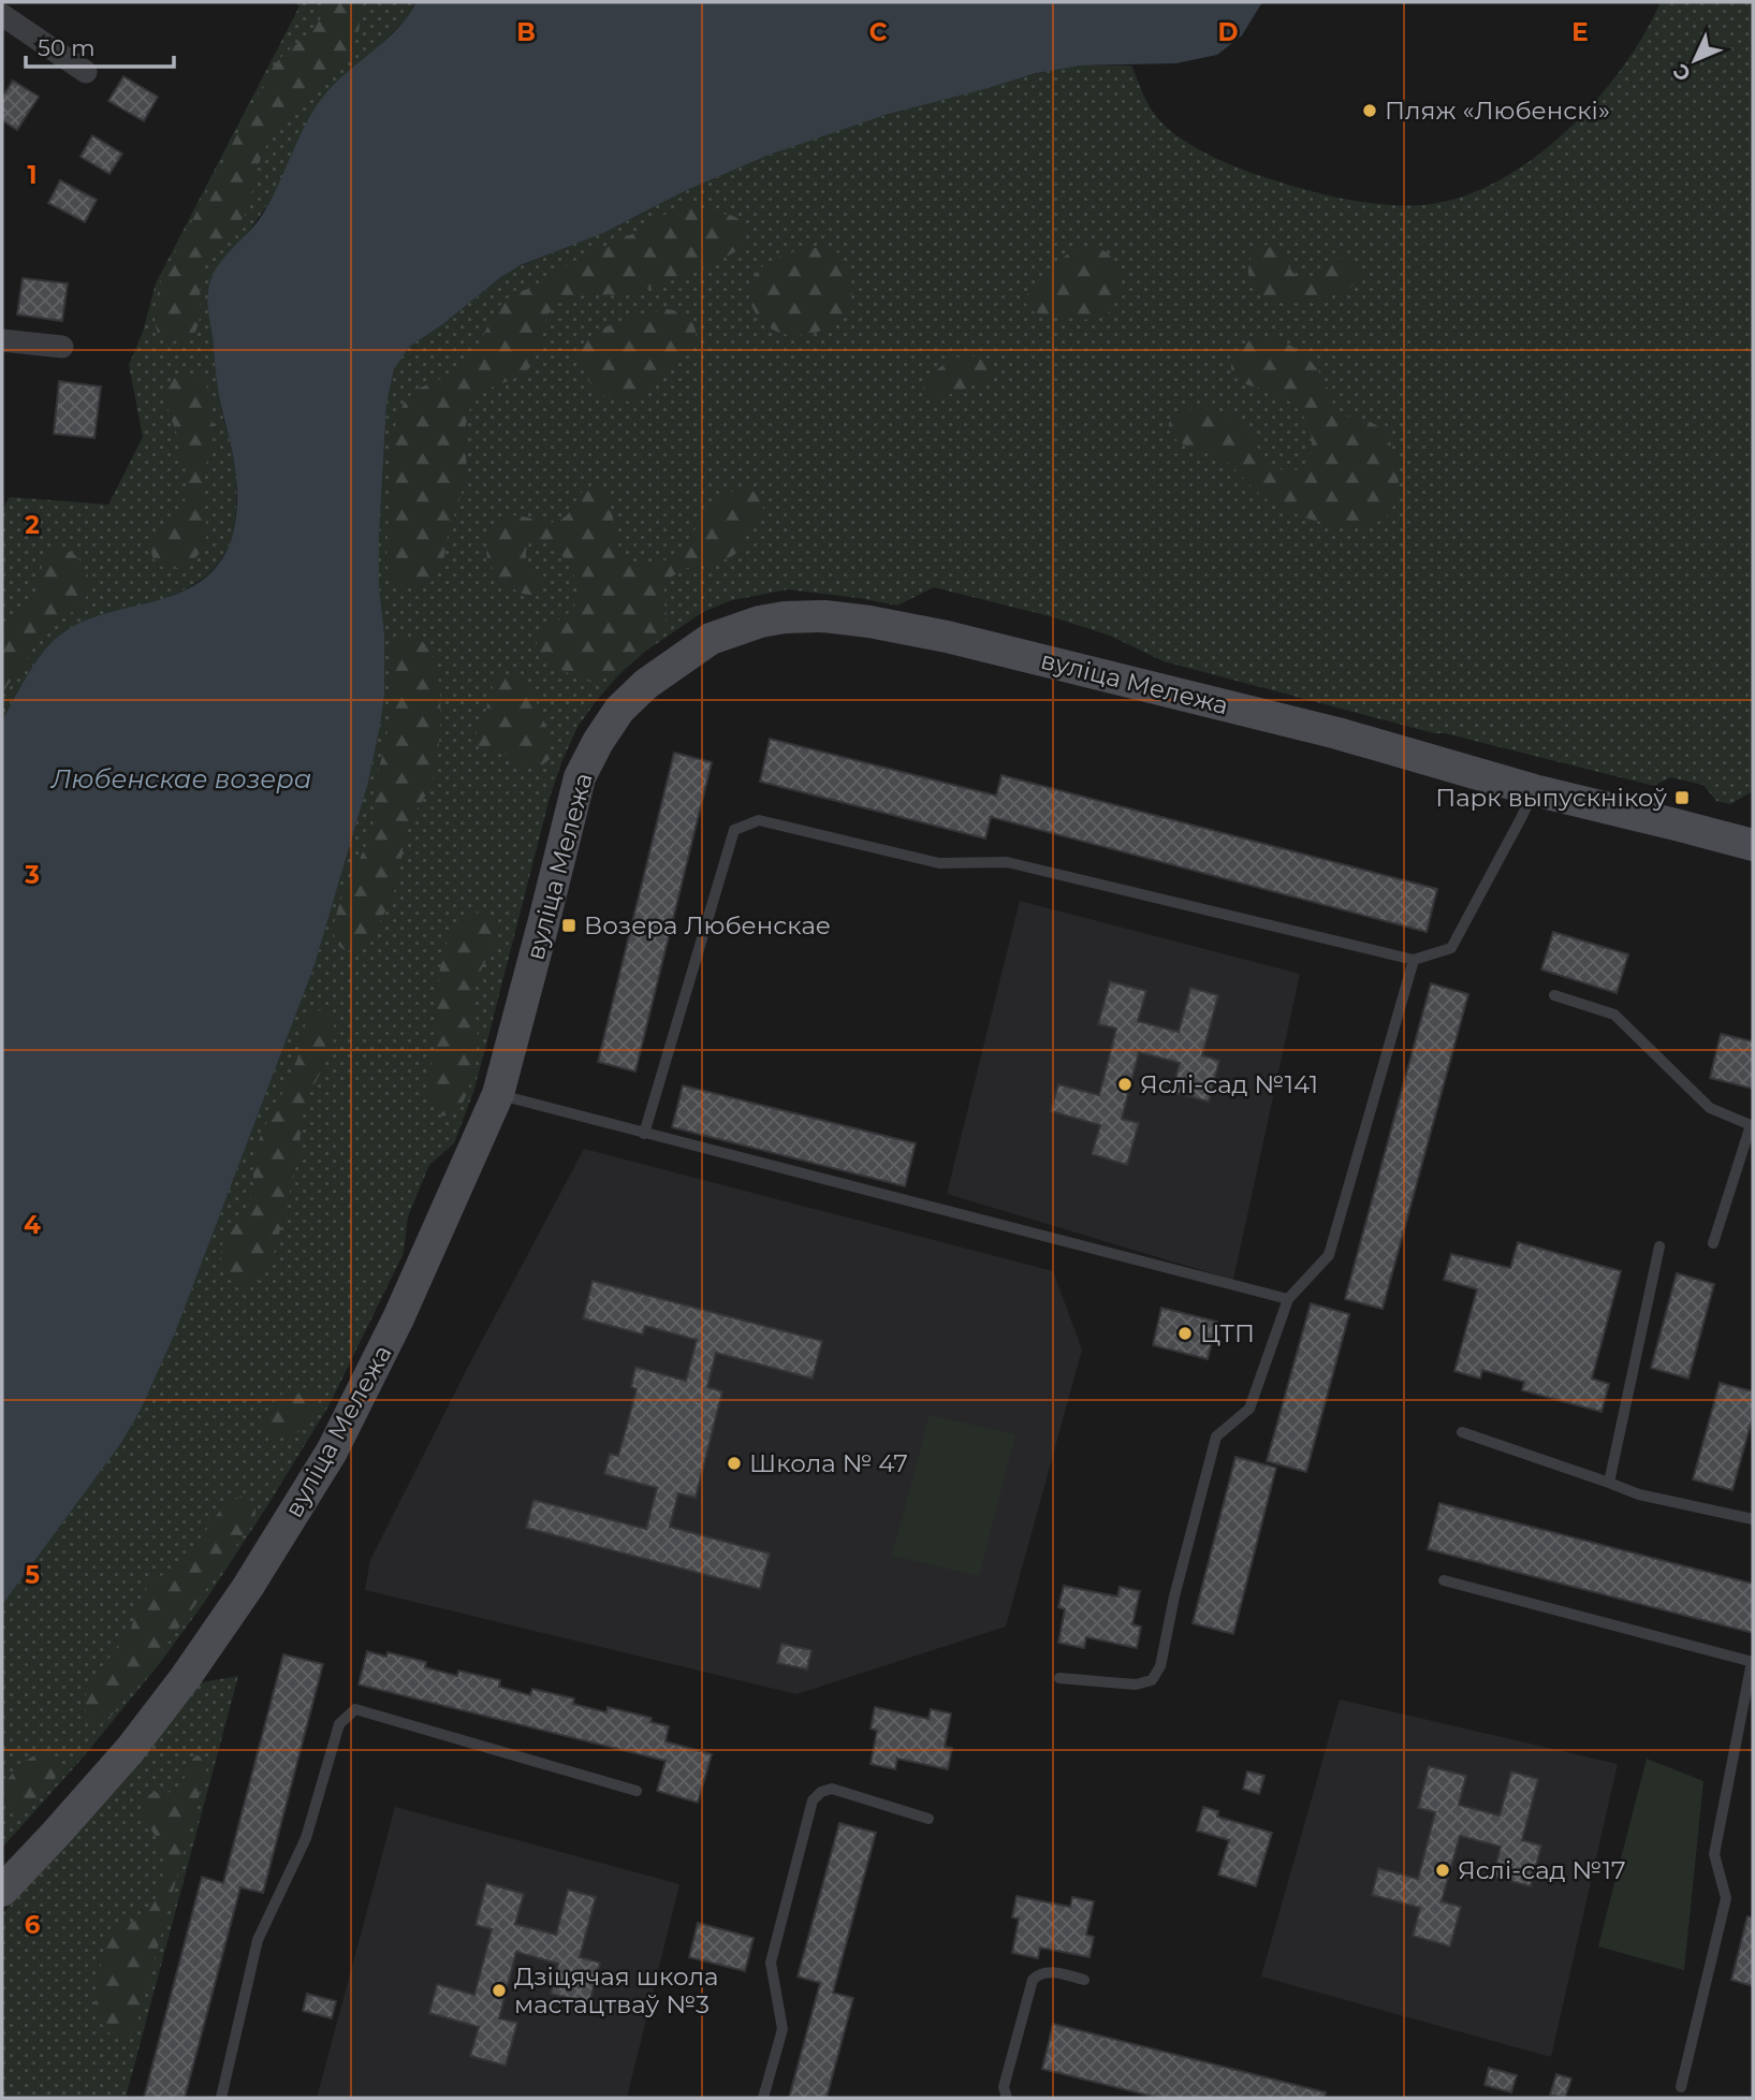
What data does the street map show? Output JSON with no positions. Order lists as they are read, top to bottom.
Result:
{
  "streets": {
    "main road": ["вуліца Мележа"]
  },
  "water": ["Любенскае возера"],
  "places": {
    "other": [
      "Пляж «Любенскі»",
      "Яслі-сад №141",
      "ЦТП",
      "Школа № 47",
      "Яслі-сад №17",
      "Дзіцячая школа мастацтваў №3"
    ],
    "transit": ["Парк выпускнікоў", "Возера Любенскае"]
  },
  "scale_bar": "50 m",
  "north": "bottom left",
  "grid": {
    "columns": [
      "B",
      "C",
      "D",
      "E"
    ],
    "rows": [
      "1",
      "2",
      "3",
      "4",
      "5",
      "6"
    ]
  }
}
